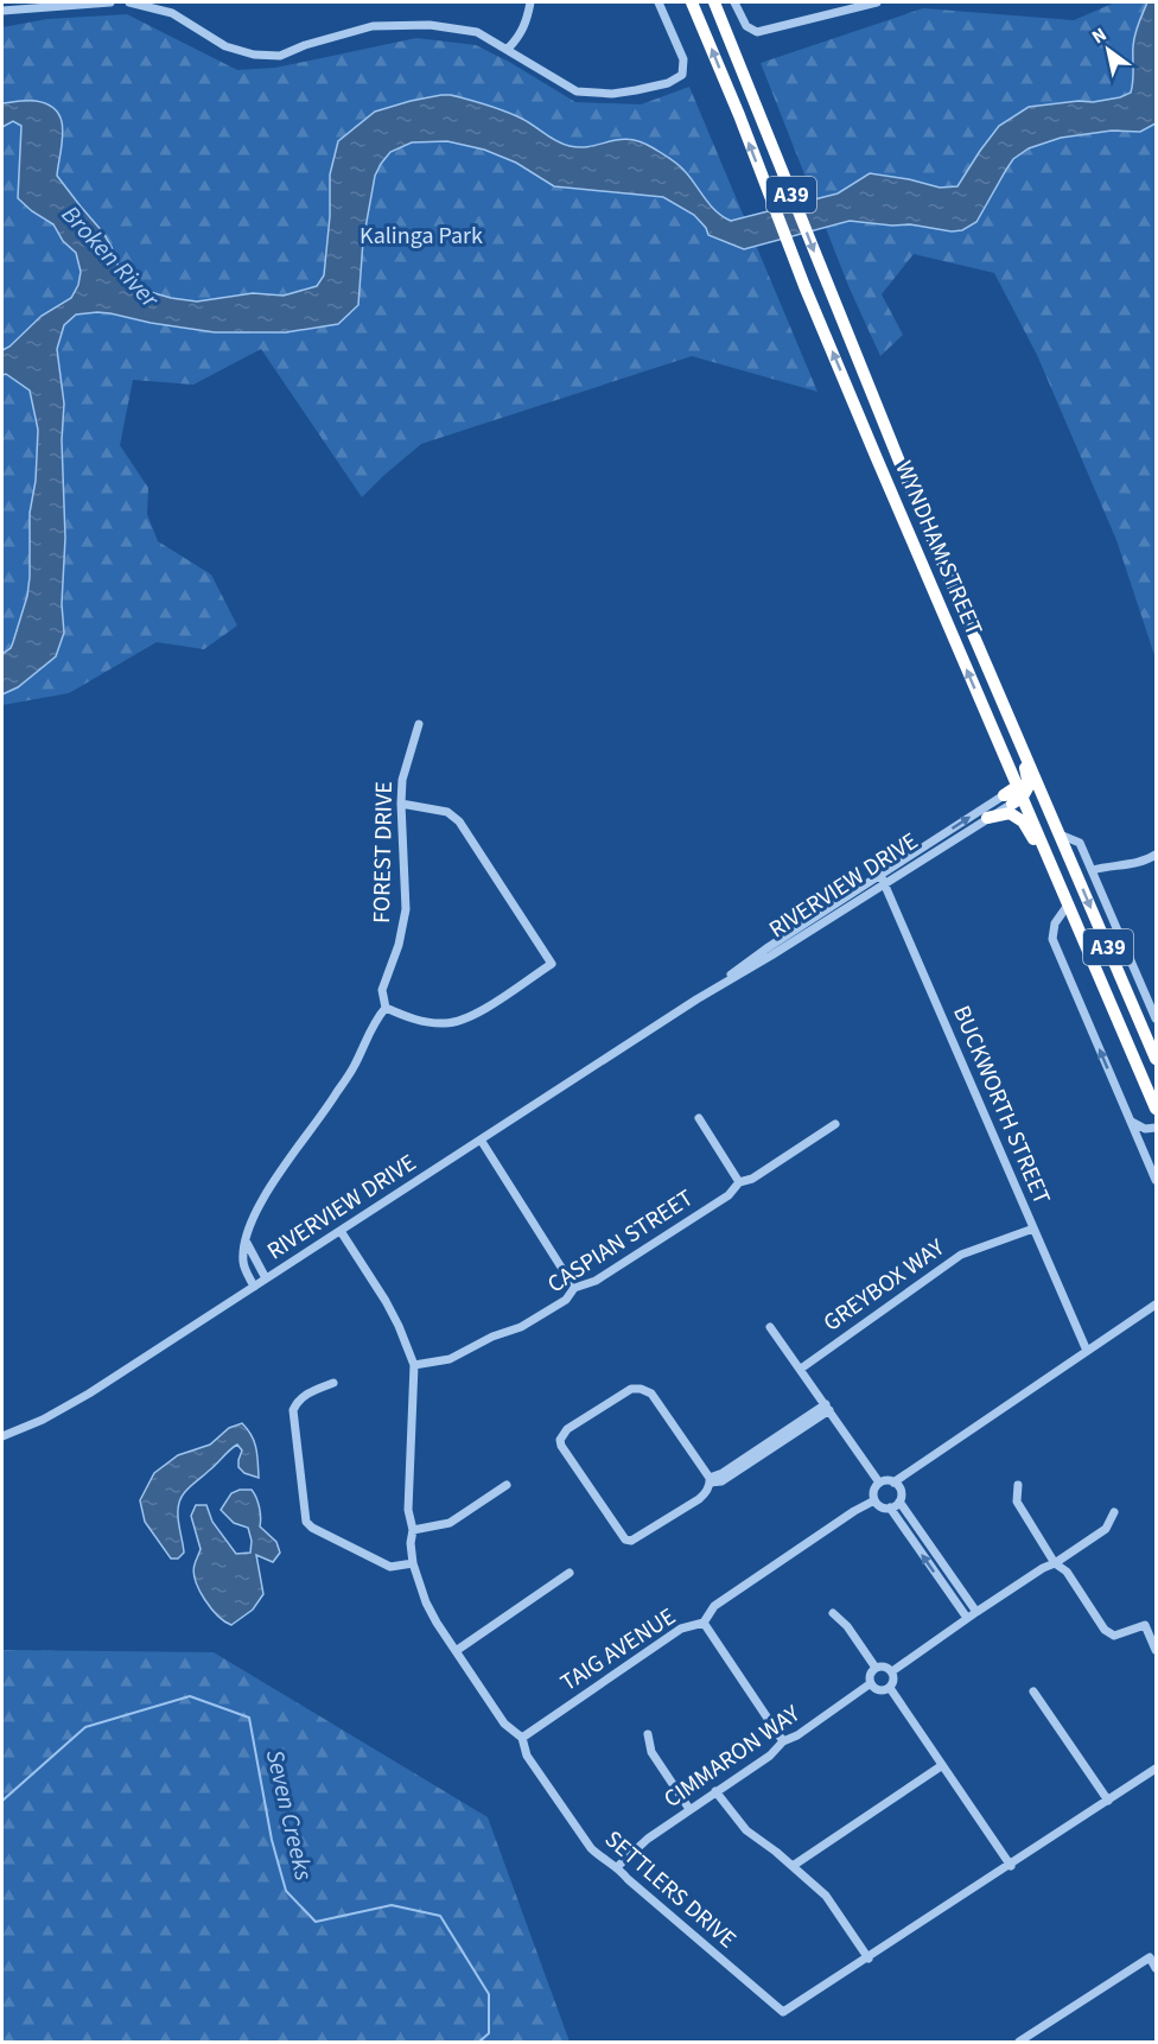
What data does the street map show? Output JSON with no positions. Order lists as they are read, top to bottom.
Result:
{
  "streets": {
    "highway": ["A39", "WYNDHAM STREET"],
    "street": [
      "FOREST DRIVE",
      "RIVERVIEW DRIVE",
      "BUCKWORTH STREET",
      "CASPIAN STREET",
      "GREYBOX WAY",
      "TAIG AVENUE",
      "CIMMARON WAY",
      "SETTLERS DRIVE"
    ]
  },
  "crossings": [
    ["WYNDHAM STREET", "RIVERVIEW DRIVE"],
    ["FOREST DRIVE", "RIVERVIEW DRIVE"],
    ["RIVERVIEW DRIVE", "BUCKWORTH STREET"],
    ["RIVERVIEW DRIVE", "SETTLERS DRIVE"],
    ["BUCKWORTH STREET", "GREYBOX WAY"],
    ["CASPIAN STREET", "SETTLERS DRIVE"],
    ["TAIG AVENUE", "SETTLERS DRIVE"],
    ["CIMMARON WAY", "SETTLERS DRIVE"]
  ],
  "water": ["Broken River", "Seven Creeks"],
  "parks": ["Kalinga Park"],
  "north": "top left"
}
